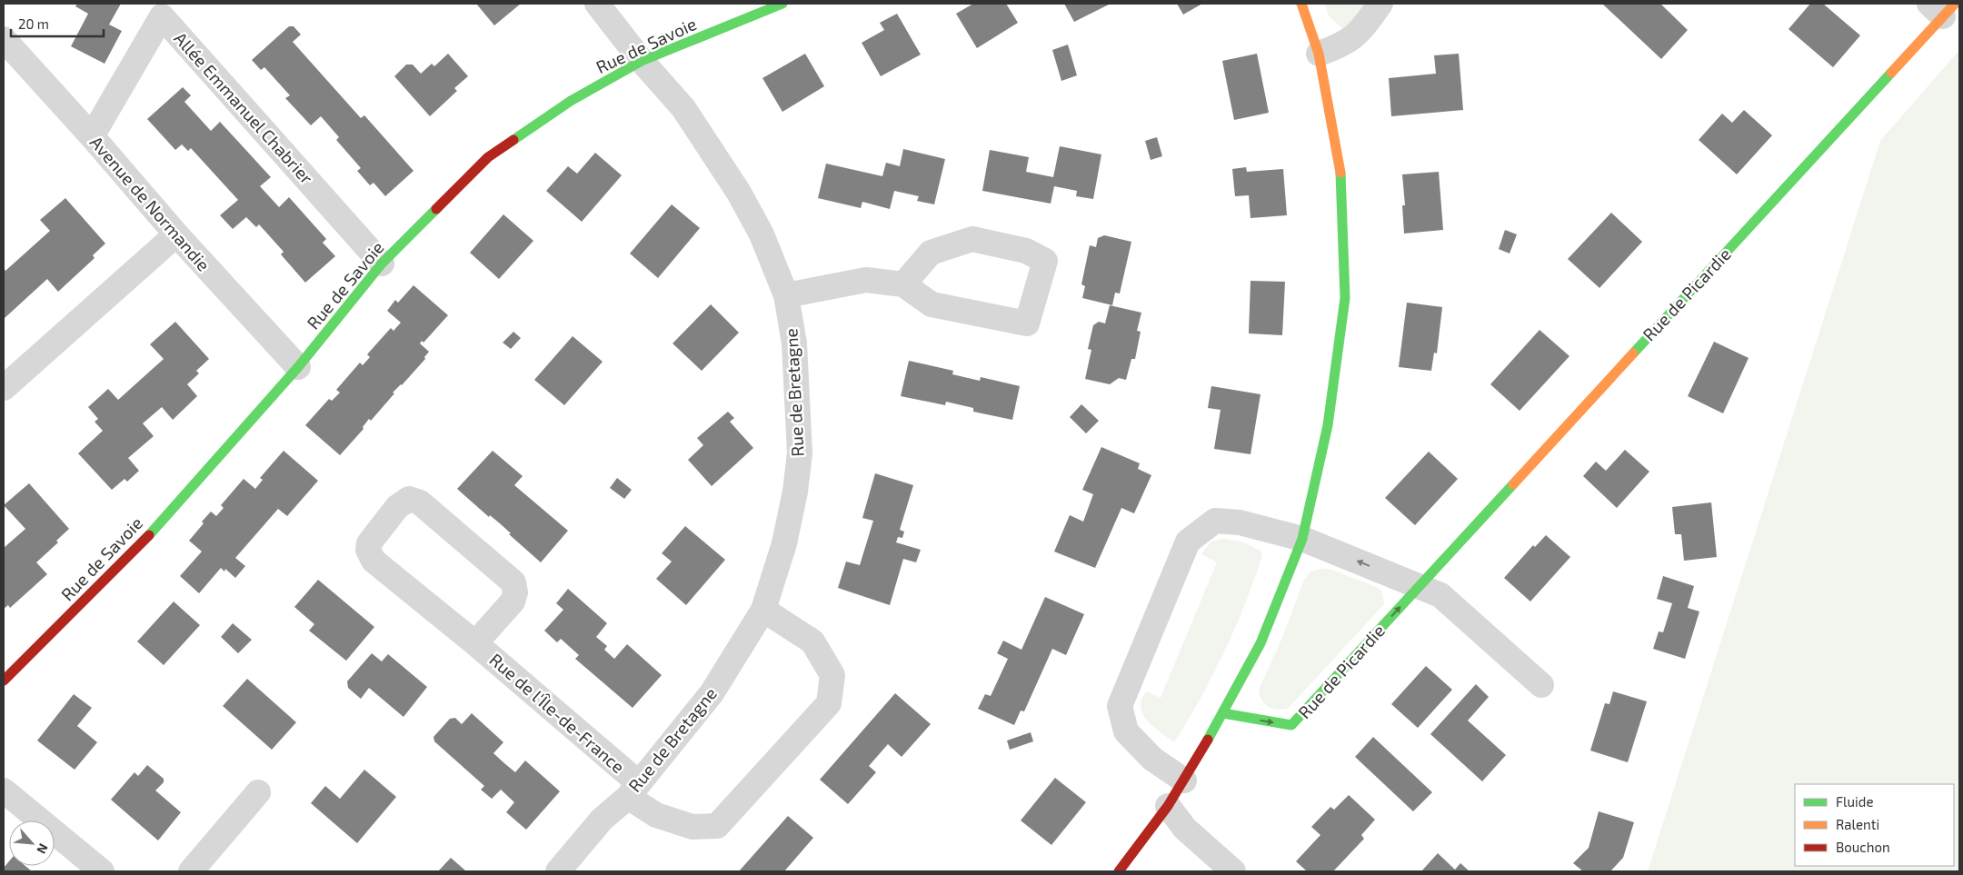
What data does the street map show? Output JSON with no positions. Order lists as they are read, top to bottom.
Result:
{
  "streets": {
    "street": [
      "Rue de Savoie",
      "Allée Emmanuel Chabrier",
      "Avenue de Normandie",
      "Rue de Picardie",
      "Rue de Bretagne",
      "Rue de l'Île-de-France"
    ]
  },
  "crossings": [
    ["Rue de Savoie", "Allée Emmanuel Chabrier"],
    ["Rue de Savoie", "Avenue de Normandie"],
    ["Rue de Savoie", "Rue de Bretagne"],
    ["Allée Emmanuel Chabrier", "Avenue de Normandie"],
    ["Rue de Bretagne", "Rue de l'Île-de-France"]
  ],
  "legend": ["Fluide", "Ralenti", "Bouchon"],
  "scale_bar": "20 m",
  "north": "bottom right"
}
